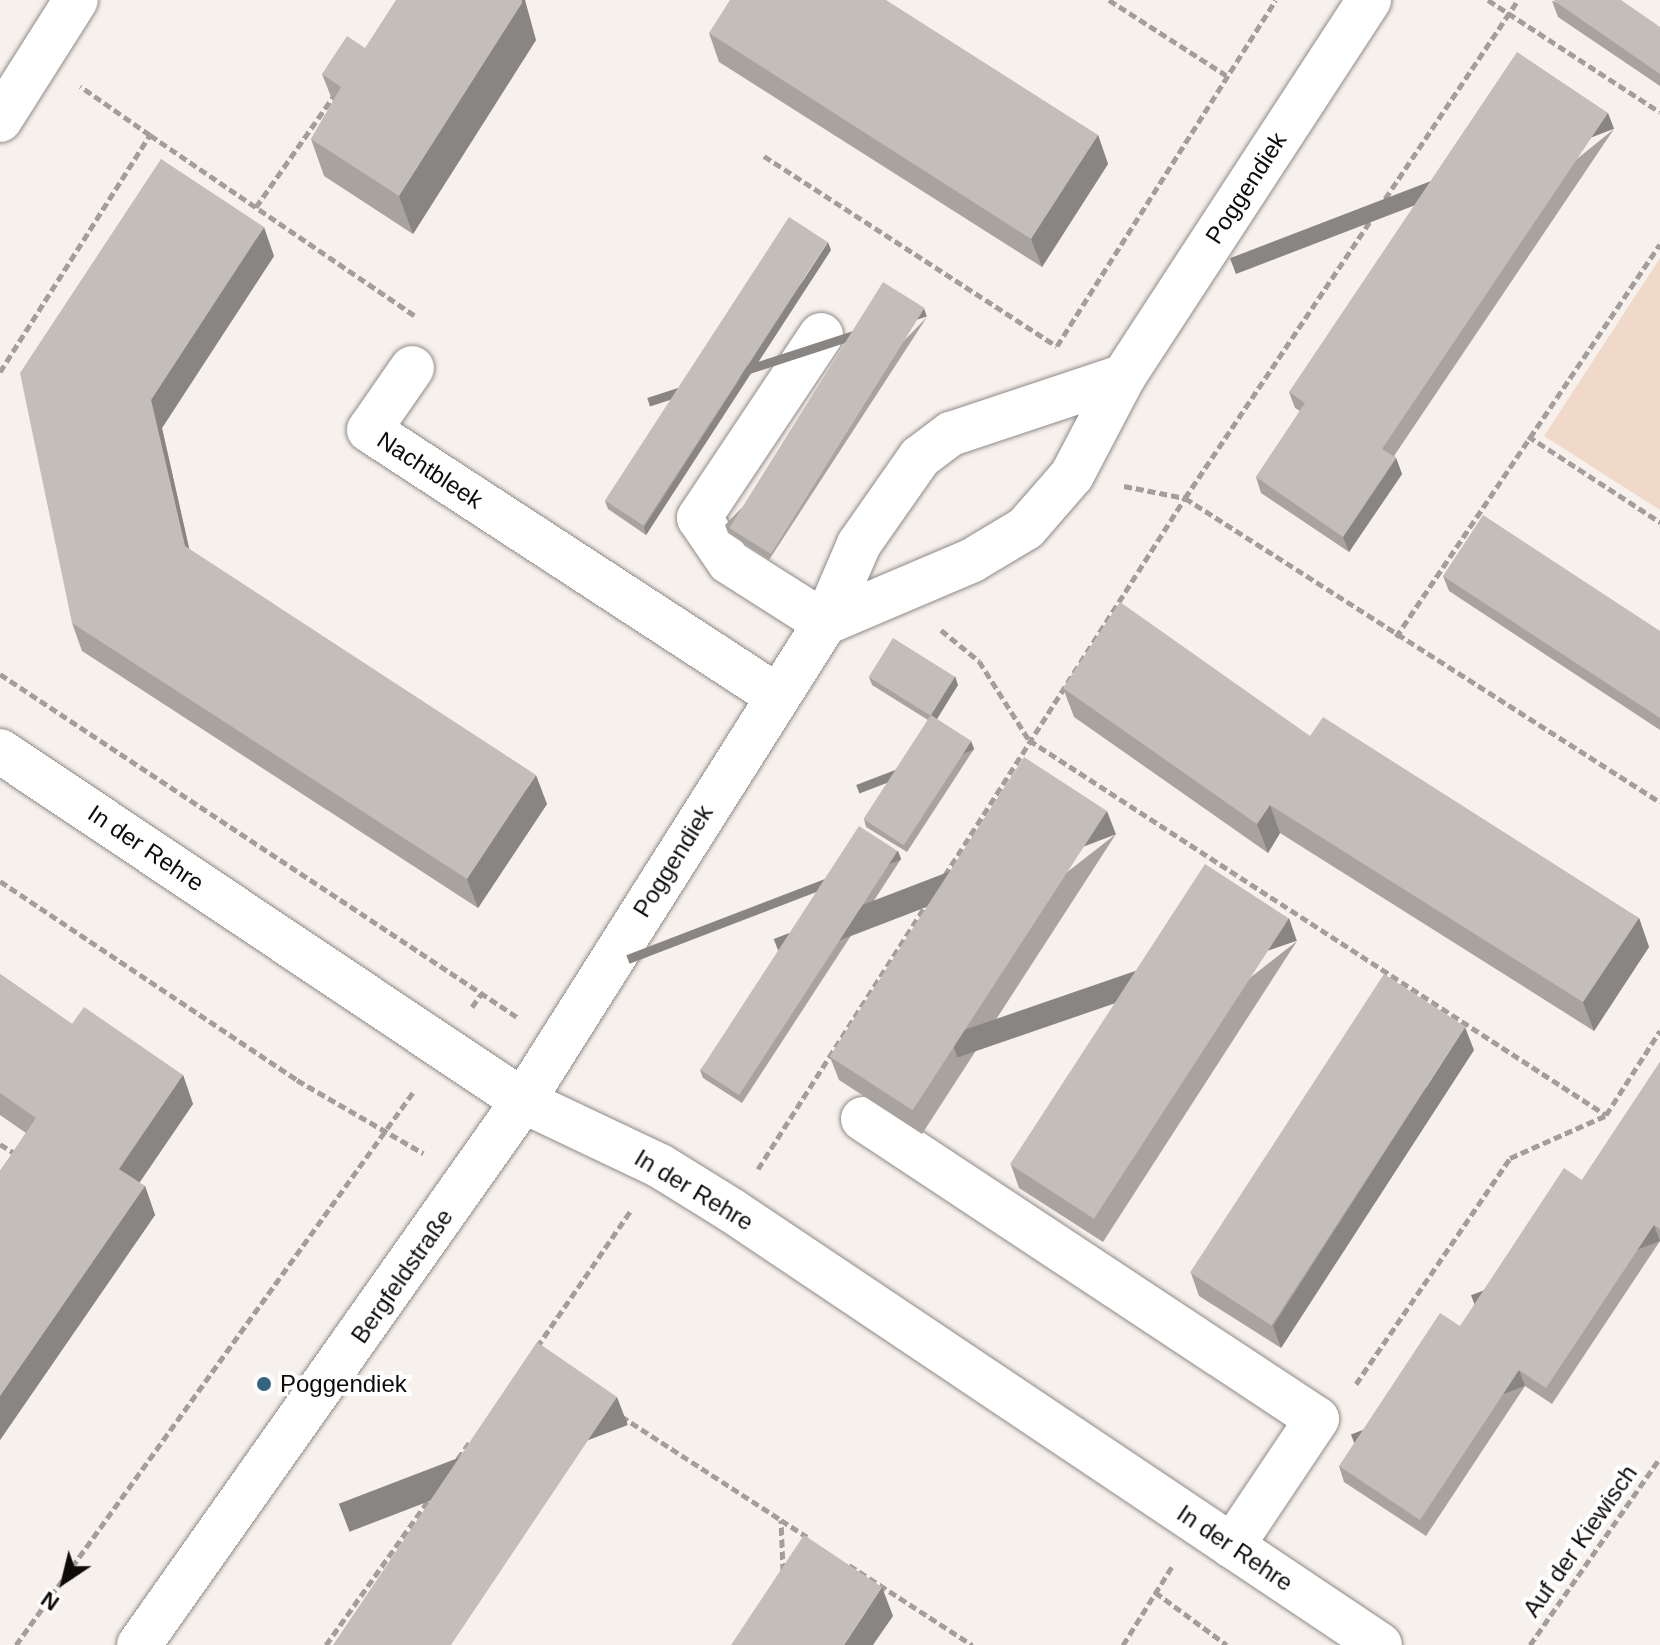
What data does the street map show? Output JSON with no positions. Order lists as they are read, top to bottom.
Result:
{
  "streets": {
    "street": [
      "Poggendiek",
      "Nachtbleek",
      "In der Rehre",
      "Bergfeldstraße"
    ],
    "path": ["Auf der Kiewisch"]
  },
  "crossings": [
    ["Poggendiek", "Nachtbleek"],
    ["Poggendiek", "In der Rehre"],
    ["Poggendiek", "Bergfeldstraße"],
    ["In der Rehre", "Bergfeldstraße"]
  ],
  "places": ["Poggendiek"],
  "north": "bottom left"
}
